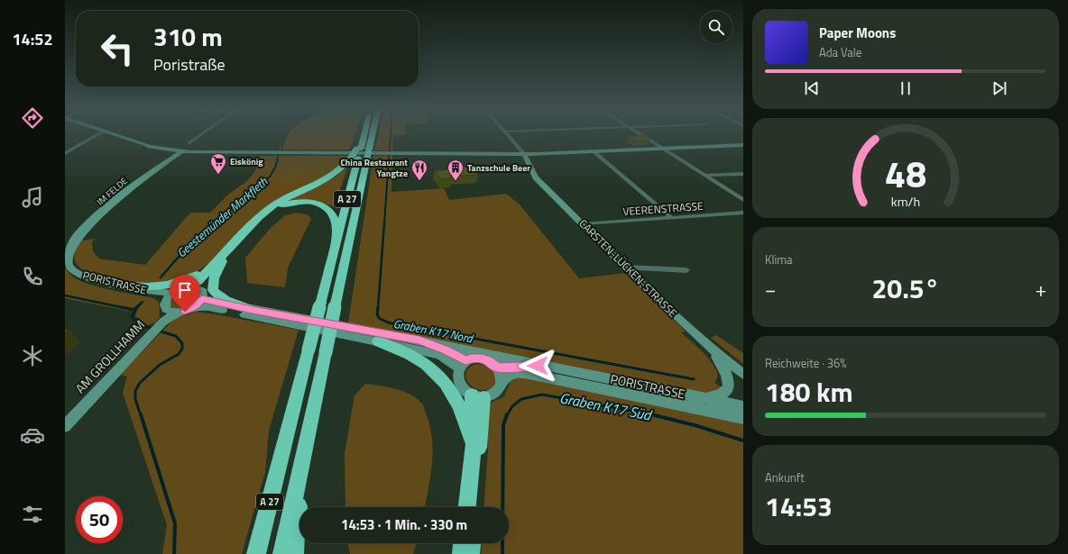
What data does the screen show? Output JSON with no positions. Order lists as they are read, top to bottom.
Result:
{
  "streets": {
    "highway": ["A 27"],
    "main road": [
      "IM FELDE",
      "CARSTEN-LÜCKEN-STRASSE",
      "PORISTRASSE",
      "AM GROLLHAMM"
    ],
    "street": ["VEERENSTRASSE"]
  },
  "crossings": [
    ["IM FELDE", "PORISTRASSE"],
    ["VEERENSTRASSE", "CARSTEN-LÜCKEN-STRASSE"]
  ],
  "water": ["Geestemünder Markfleth", "Graben K17 Nord", "Graben K17 Süd"],
  "places": {
    "supermarket": ["Eiskönig"],
    "restaurant": ["China Restaurant Yangtze"],
    "building": ["Tanzschule Beer"]
  },
  "page": {
    "tabs": "14:52",
    "turn": ["310 m", "Poristraße"],
    "song": ["Paper Moons", "Ada Vale"],
    "tile": [
      "Klima",
      ["Reichweite · 36%", "180 km"],
      ["Ankunft", "14:53"]
    ],
    "heat": ["−", "20.5°", "+"],
    "limit": "50",
    "trip": "14:53 · 1 Min. · 330 m",
    "gauge": ["48", "km/h"]
  }
}
